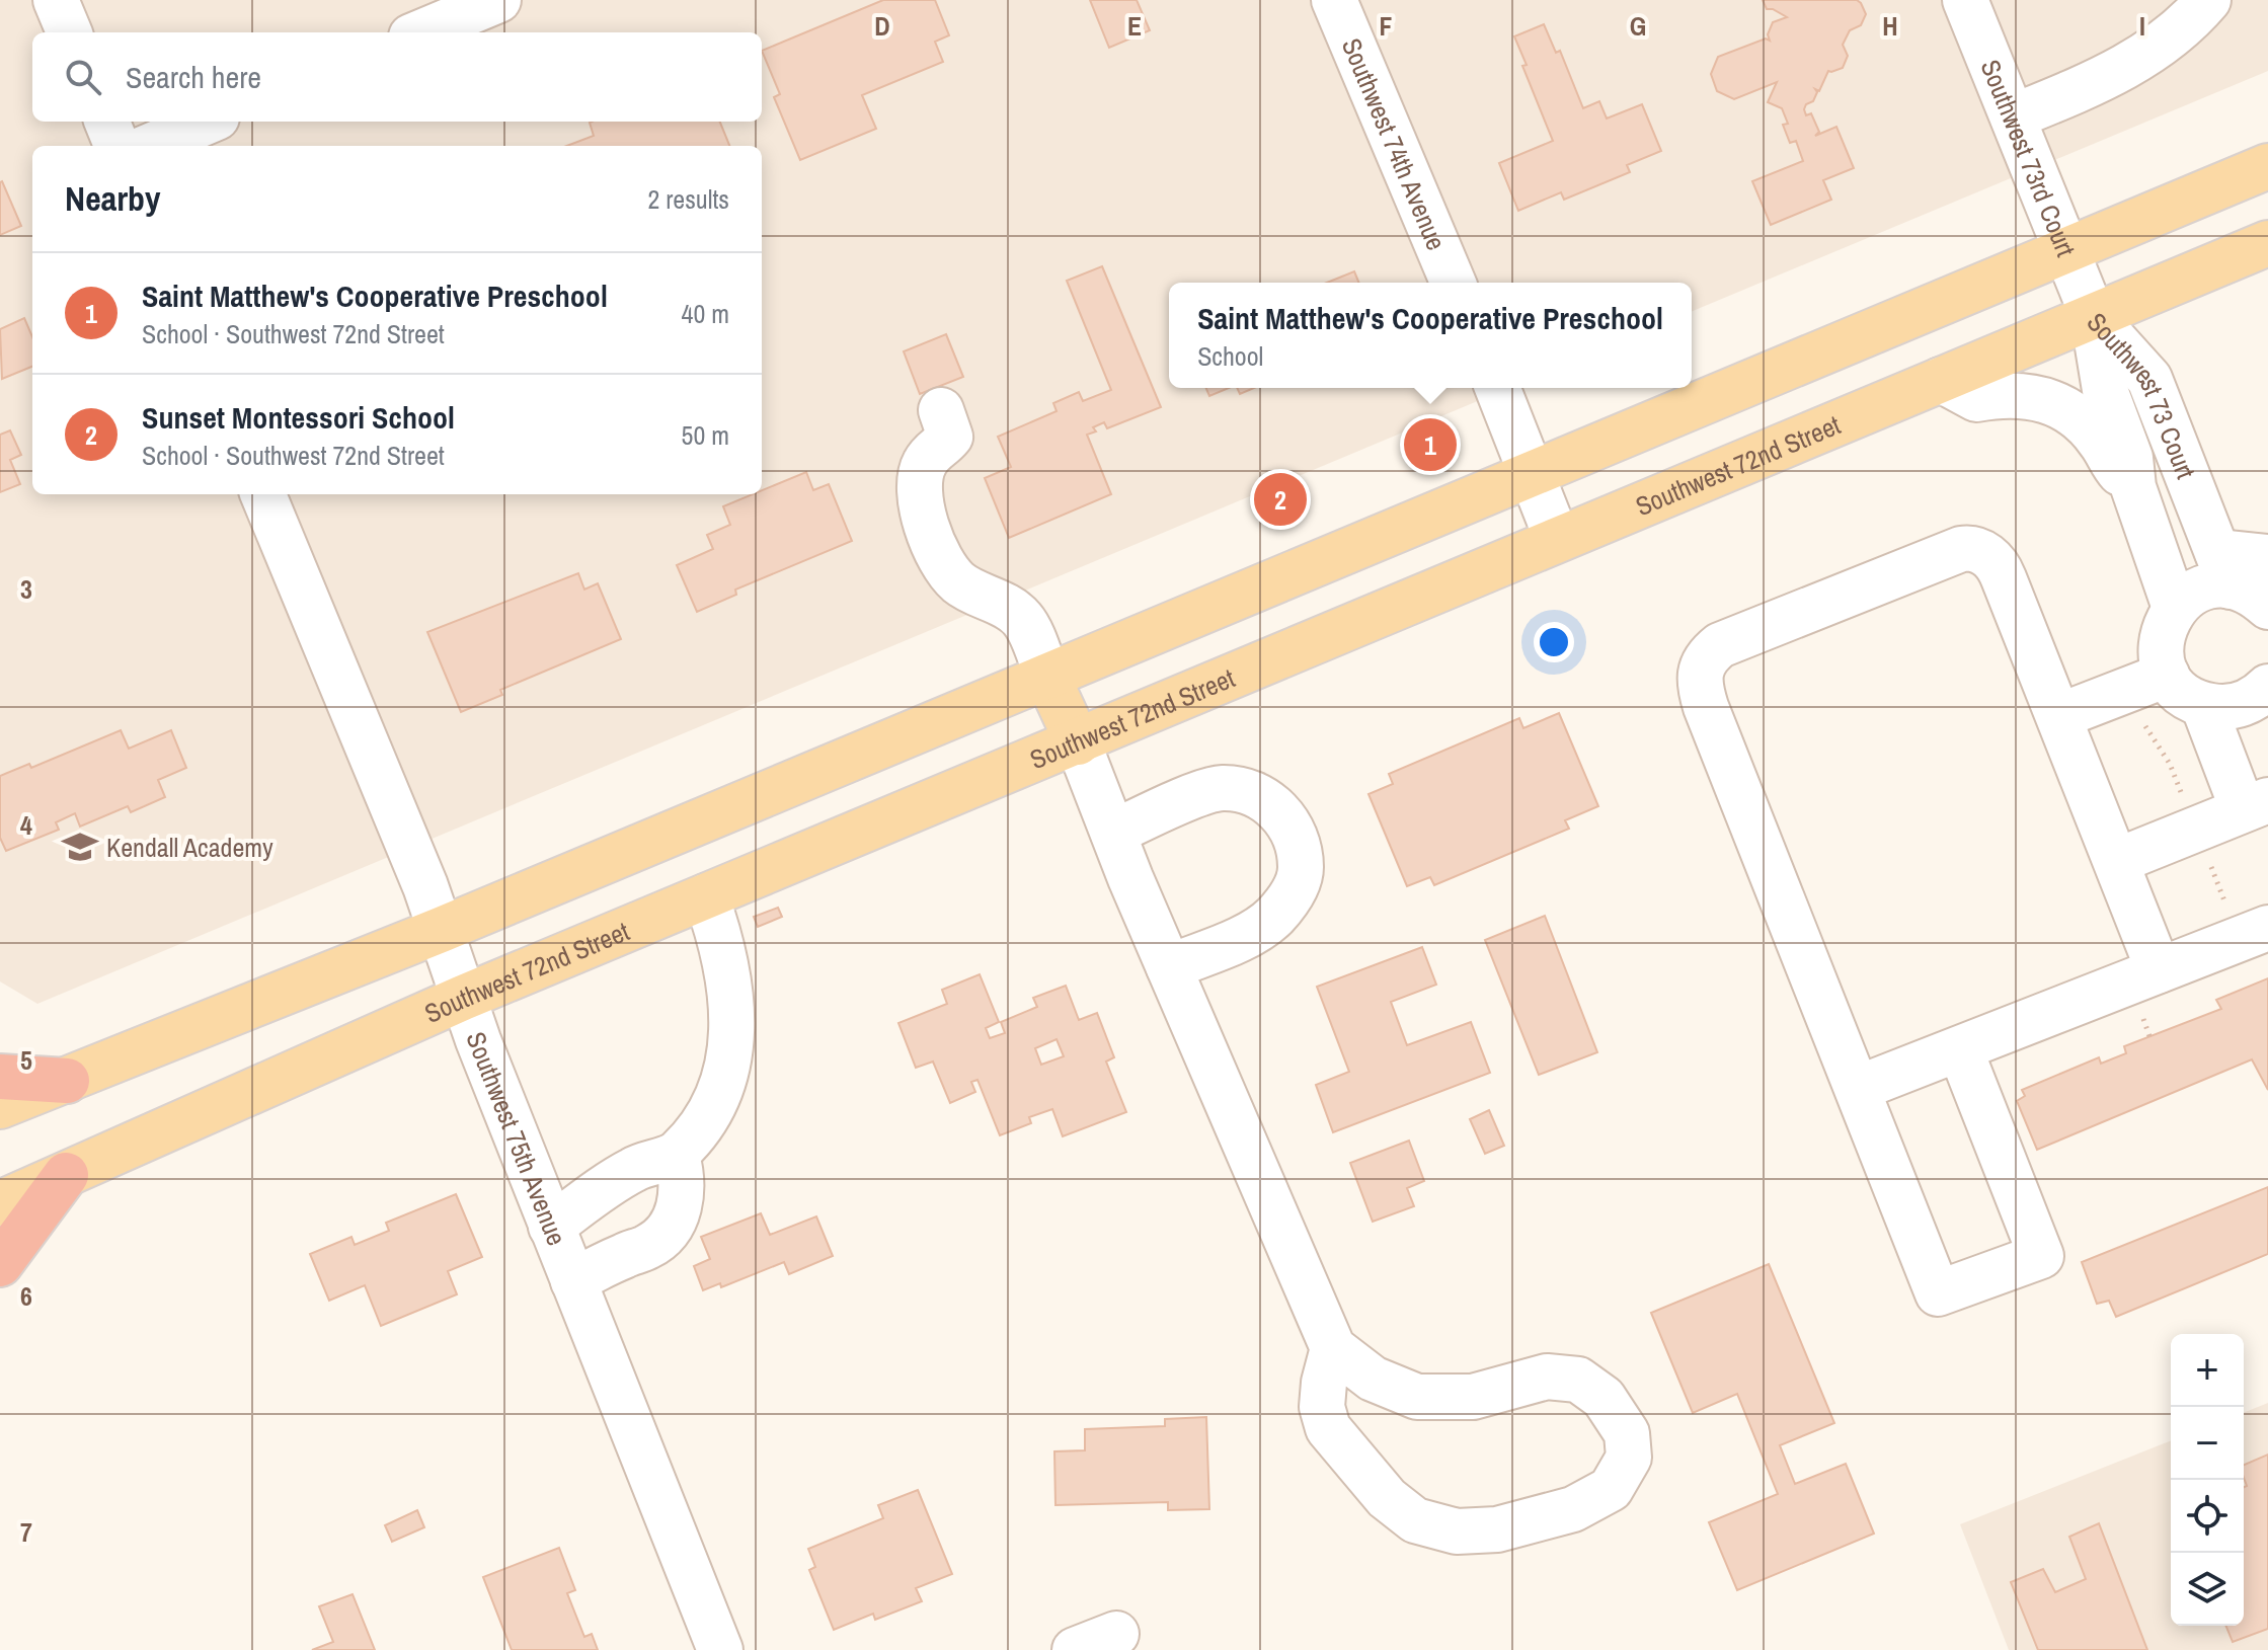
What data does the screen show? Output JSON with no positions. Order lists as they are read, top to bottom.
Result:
{
  "streets": {
    "main road": ["Southwest 72nd Street"],
    "street": [
      "Southwest 74th Avenue",
      "Southwest 73rd Court",
      "Southwest 73 Court",
      "Southwest 75th Avenue"
    ]
  },
  "crossings": [
    ["Southwest 73rd Court", "Southwest 73 Court"],
    ["Southwest 73rd Court", "Southwest 72nd Street"],
    ["Southwest 73 Court", "Southwest 72nd Street"],
    ["Southwest 72nd Street", "Southwest 75th Avenue"]
  ],
  "places": {
    "school or university": ["Kendall Academy"]
  },
  "page": {
    "search": "Search here",
    "heading": ["Nearby", "2 results"],
    "list": [
      {
        "mark": "1",
        "name": "Saint Matthew's Cooperative Preschool",
        "note": "School · Southwest 72nd Street",
        "value": "40 m"
      },
      {
        "mark": "2",
        "name": "Sunset Montessori School",
        "note": "School · Southwest 72nd Street",
        "value": "50 m"
      }
    ],
    "popup": ["Saint Matthew's Cooperative Preschool", "School"],
    "pins": ["1", "2"],
    "map_buttons": ["+", "−"]
  },
  "grid": {
    "columns": [
      "D",
      "E",
      "F",
      "G",
      "H",
      "I"
    ],
    "rows": [
      "3",
      "4",
      "5",
      "6",
      "7"
    ]
  }
}
